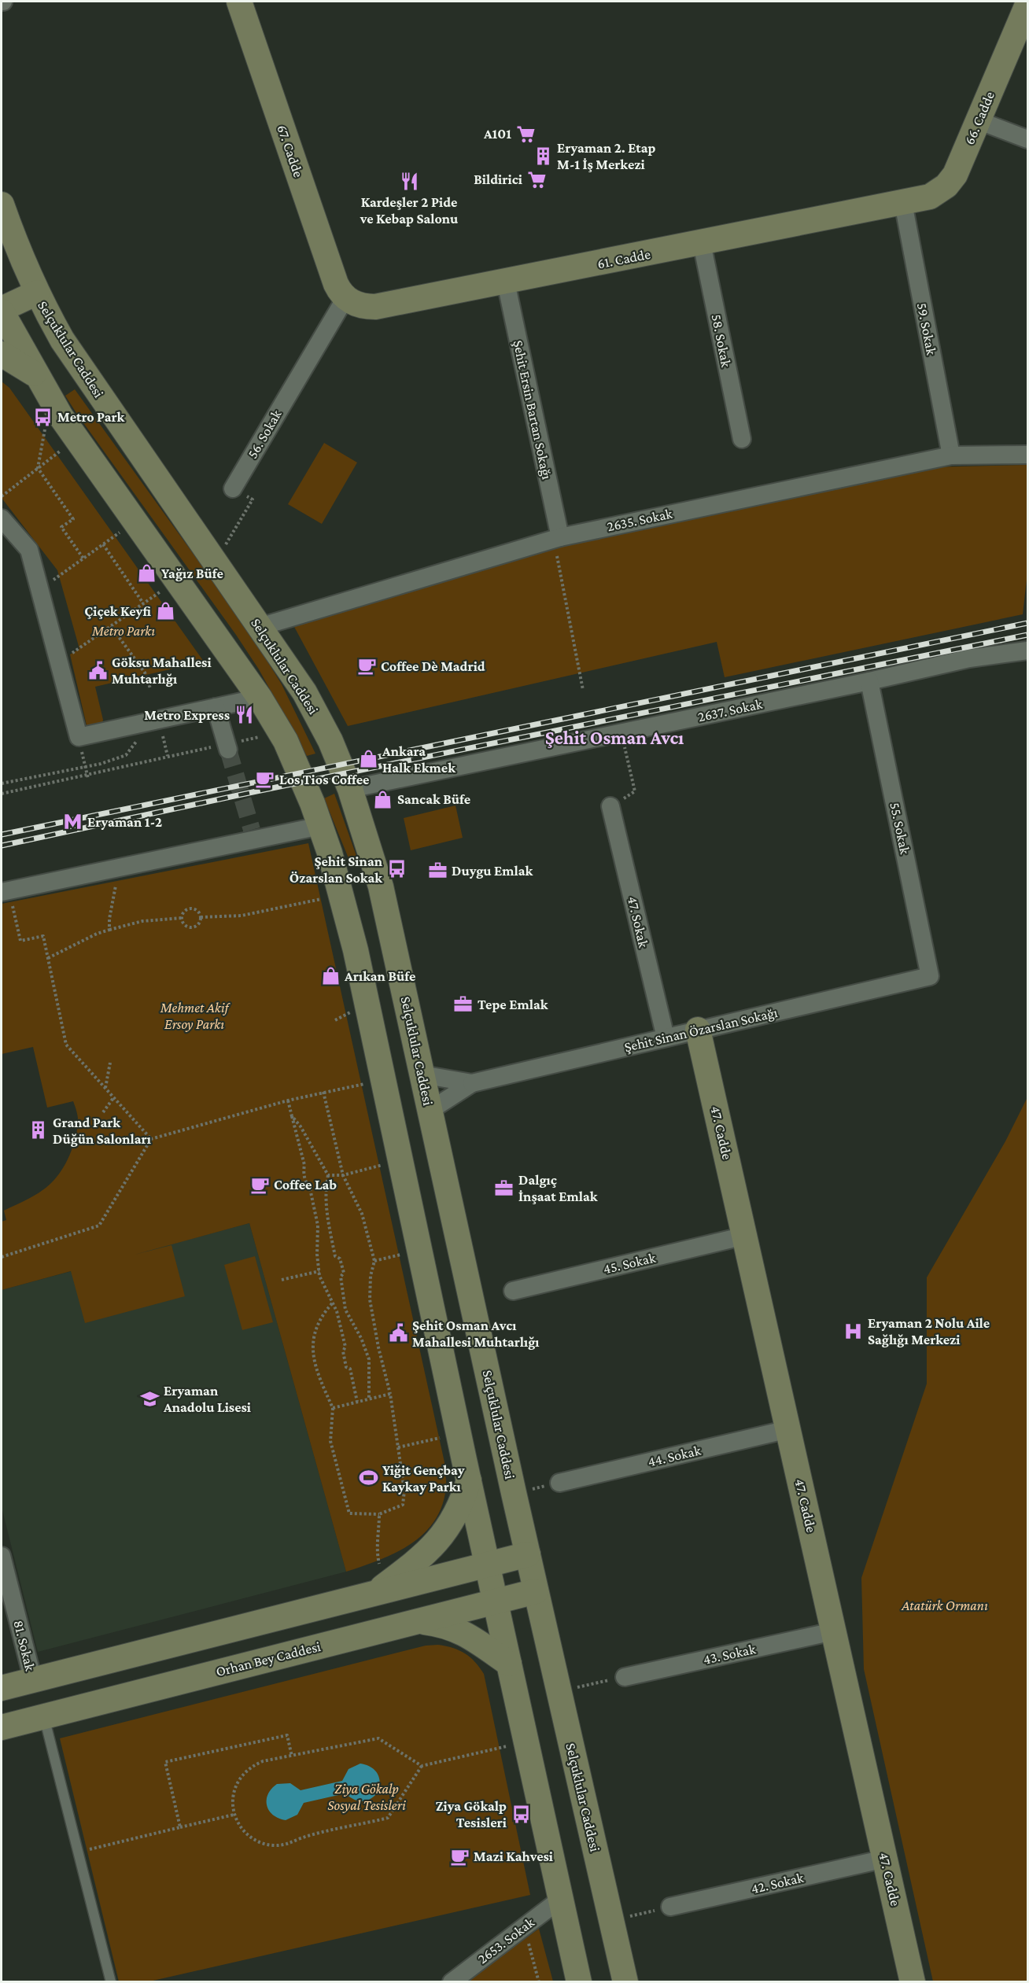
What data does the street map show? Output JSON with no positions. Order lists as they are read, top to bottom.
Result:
{
  "streets": {
    "main road": [
      "66. Cadde",
      "67. Cadde",
      "61. Cadde",
      "Selçuklular Caddesi",
      "47. Cadde",
      "Orhan Bey Caddesi"
    ],
    "street": [
      "59. Sokak",
      "58. Sokak",
      "Şehit Ersin Bartan Sokağı",
      "56. Sokak",
      "2635. Sokak",
      "2637. Sokak",
      "55. Sokak",
      "47. Sokak",
      "Şehit Sinan Özarslan Sokağı",
      "45. Sokak",
      "44. Sokak",
      "81. Sokak",
      "43. Sokak",
      "42. Sokak",
      "2653. Sokak"
    ]
  },
  "crossings": [
    ["66. Cadde", "61. Cadde"],
    ["66. Cadde", "59. Sokak"],
    ["67. Cadde", "61. Cadde"],
    ["67. Cadde", "56. Sokak"],
    ["61. Cadde", "59. Sokak"],
    ["61. Cadde", "58. Sokak"],
    ["61. Cadde", "Şehit Ersin Bartan Sokağı"],
    ["61. Cadde", "56. Sokak"],
    ["59. Sokak", "2635. Sokak"],
    ["Selçuklular Caddesi", "2635. Sokak"],
    ["Selçuklular Caddesi", "2637. Sokak"],
    ["Selçuklular Caddesi", "Orhan Bey Caddesi"],
    ["Şehit Ersin Bartan Sokağı", "2635. Sokak"],
    ["2637. Sokak", "55. Sokak"],
    ["55. Sokak", "Şehit Sinan Özarslan Sokağı"],
    ["47. Sokak", "Şehit Sinan Özarslan Sokağı"],
    ["Şehit Sinan Özarslan Sokağı", "47. Cadde"],
    ["47. Cadde", "45. Sokak"],
    ["47. Cadde", "44. Sokak"],
    ["47. Cadde", "43. Sokak"],
    ["47. Cadde", "42. Sokak"]
  ],
  "districts": ["Şehit Osman Avcı"],
  "parks": [
    "Metro Parkı",
    "Mehmet Akif Ersoy Parkı",
    "Atatürk Ormanı",
    "Ziya Gökalp Sosyal Tesisleri"
  ],
  "places": {
    "supermarket": ["A101", "Bildirici"],
    "building": ["Eryaman 2. Etap M-1 İş Merkezi", "Grand Park Düğün Salonları"],
    "restaurant": ["Kardeşler 2 Pide ve Kebap Salonu", "Metro Express"],
    "bus stop": ["Metro Park", "Şehit Sinan Özarslan Sokak", "Ziya Gökalp Tesisleri"],
    "shop": [
      "Yağız Büfe",
      "Çiçek Keyfi",
      "Ankara Halk Ekmek",
      "Sancak Büfe",
      "Arıkan Büfe"
    ],
    "cafe": [
      "Coffee Dè Madrid",
      "Los Tios Coffee",
      "Coffee Lab",
      "Mazi Kahvesi"
    ],
    "public building": ["Göksu Mahallesi Muhtarlığı", "Şehit Osman Avcı Mahallesi Muhtarlığı"],
    "metro station": ["Eryaman 1-2"],
    "office": ["Duygu Emlak", "Tepe Emlak", "Dalgıç İnşaat Emlak"],
    "hospital": ["Eryaman 2 Nolu Aile Sağlığı Merkezi"],
    "school or university": ["Eryaman Anadolu Lisesi"],
    "sports": ["Yiğit Gençbay Kaykay Parkı"]
  }
}
